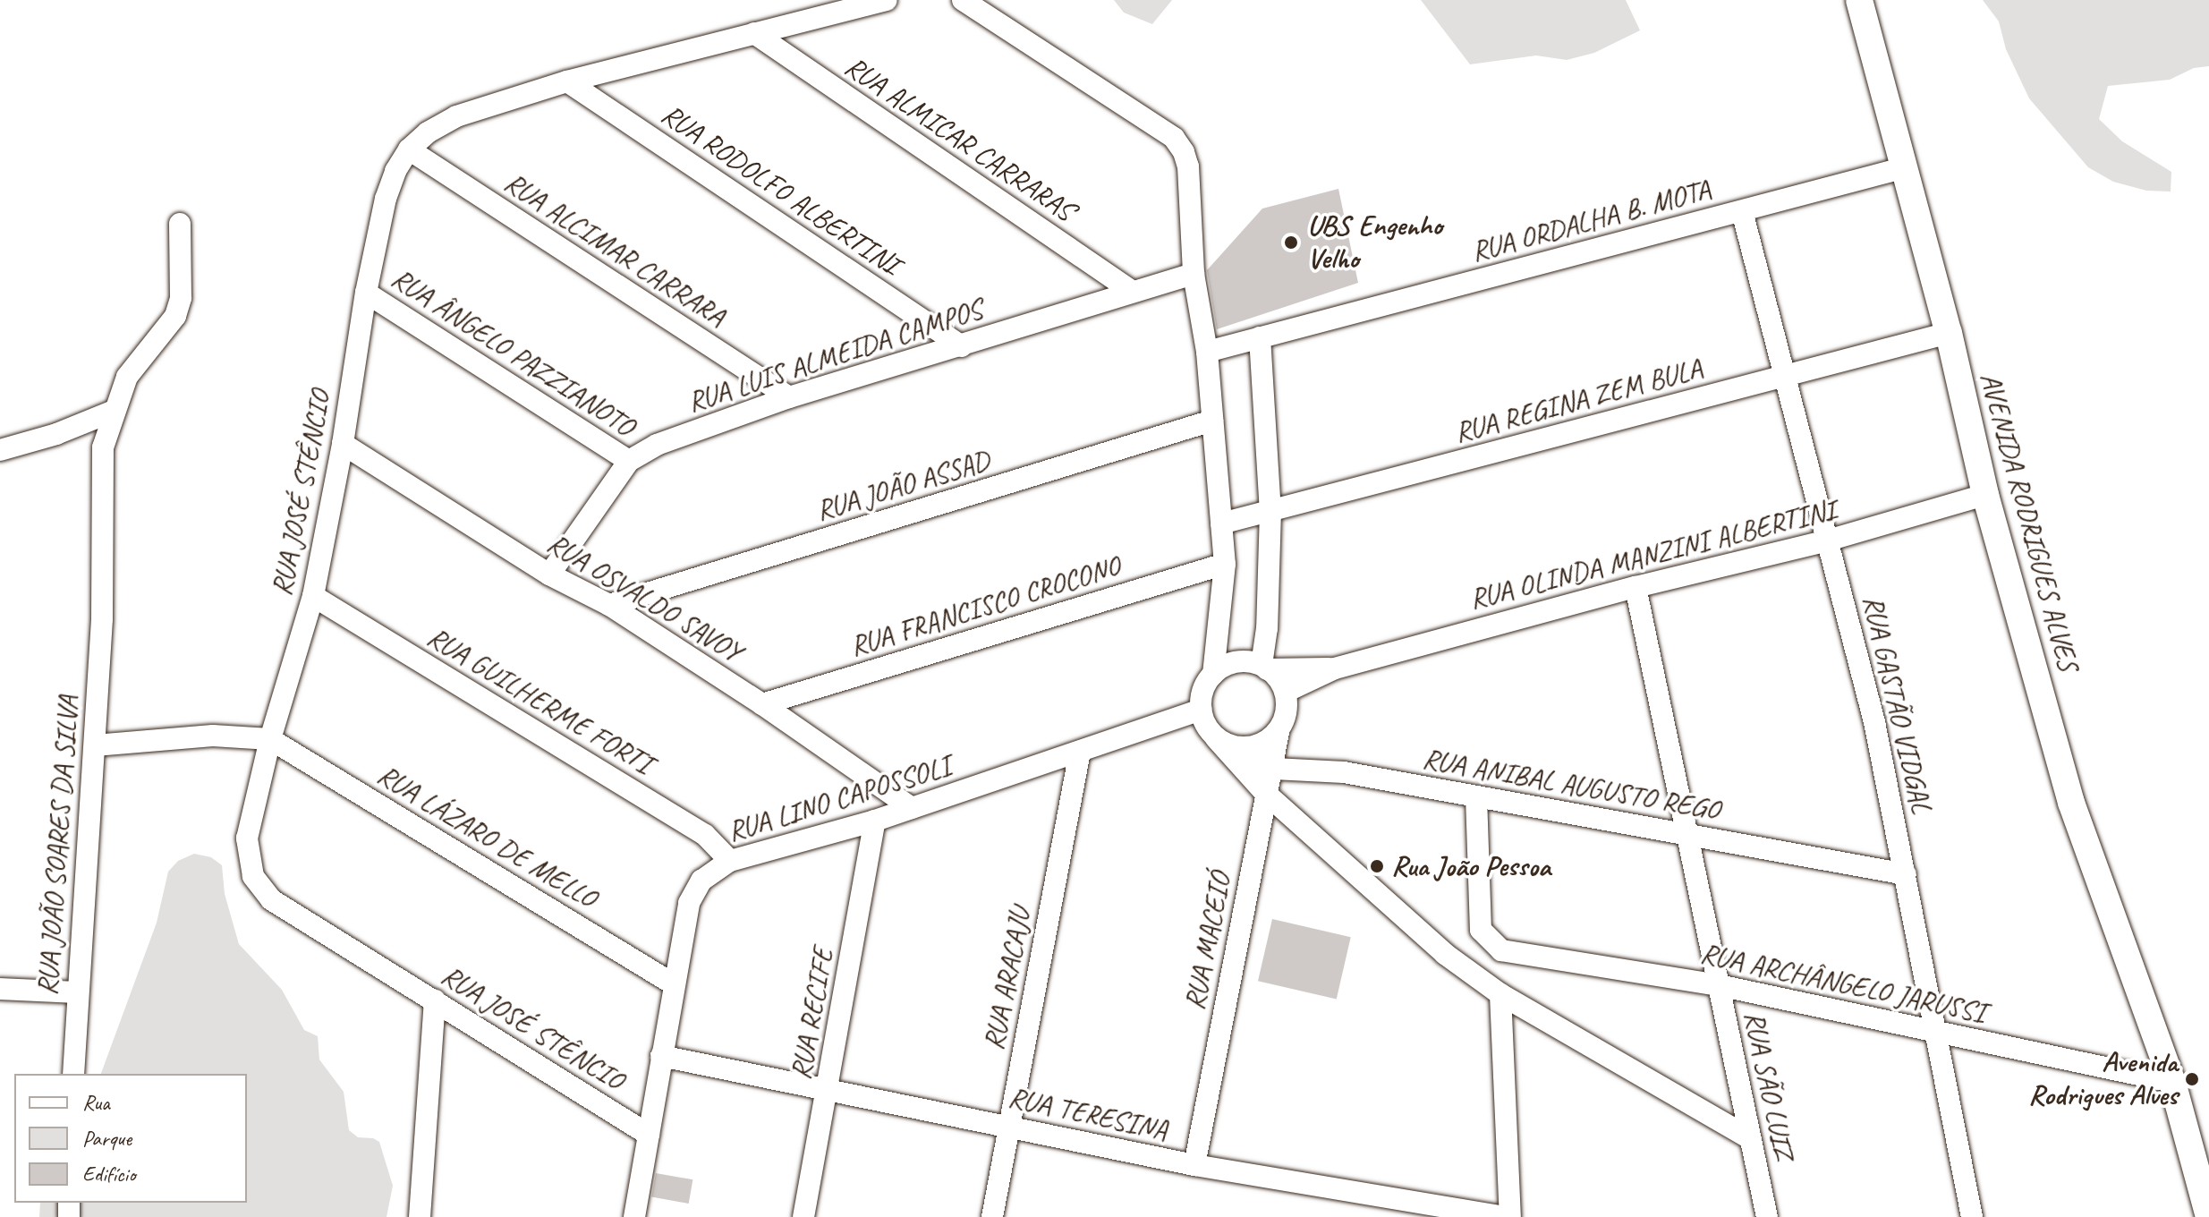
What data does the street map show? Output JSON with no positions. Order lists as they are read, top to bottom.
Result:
{
  "streets": {
    "main road": ["AVENIDA RODRIGUES ALVES"],
    "street": [
      "RUA ALMICAR CARRARAS",
      "RUA RODOLFO ALBERTINI",
      "RUA ORDALHA B. MOTA",
      "RUA ALCIMAR CARRARA",
      "RUA ÂNGELO PAZZIANOTO",
      "RUA LUIS ALMEIDA CAMPOS",
      "RUA REGINA ZEM BULA",
      "RUA JOÃO ASSAD",
      "RUA JOSÉ STÊNCIO",
      "RUA OLINDA MANZINI ALBERTINI",
      "RUA OSVALDO SAVOY",
      "RUA FRANCISCO CROCONO",
      "RUA GUILHERME FORTI",
      "RUA GASTÃO VIDGAL",
      "RUA ANIBAL AUGUSTO REGO",
      "RUA LINO CAPOSSOLI",
      "RUA LÁZARO DE MELLO",
      "RUA JOÃO SOARES DA SILVA",
      "RUA MACEIÓ",
      "RUA ARACAJU",
      "RUA ARCHÂNGELO JARUSSI",
      "RUA RECIFE",
      "RUA SÃO LUIZ",
      "RUA TERESINA"
    ]
  },
  "crossings": [
    ["RUA ALMICAR CARRARAS", "RUA LUIS ALMEIDA CAMPOS"],
    ["RUA ALMICAR CARRARAS", "RUA JOSÉ STÊNCIO"],
    ["RUA RODOLFO ALBERTINI", "RUA LUIS ALMEIDA CAMPOS"],
    ["RUA RODOLFO ALBERTINI", "RUA JOSÉ STÊNCIO"],
    ["RUA ORDALHA B. MOTA", "AVENIDA RODRIGUES ALVES"],
    ["RUA ORDALHA B. MOTA", "RUA GASTÃO VIDGAL"],
    ["RUA ALCIMAR CARRARA", "RUA LUIS ALMEIDA CAMPOS"],
    ["RUA ALCIMAR CARRARA", "RUA JOSÉ STÊNCIO"],
    ["RUA ÂNGELO PAZZIANOTO", "RUA LUIS ALMEIDA CAMPOS"],
    ["RUA ÂNGELO PAZZIANOTO", "RUA JOSÉ STÊNCIO"],
    ["RUA LUIS ALMEIDA CAMPOS", "RUA OSVALDO SAVOY"],
    ["RUA REGINA ZEM BULA", "AVENIDA RODRIGUES ALVES"],
    ["RUA REGINA ZEM BULA", "RUA GASTÃO VIDGAL"],
    ["RUA JOÃO ASSAD", "RUA OSVALDO SAVOY"],
    ["RUA JOSÉ STÊNCIO", "RUA OSVALDO SAVOY"],
    ["RUA JOSÉ STÊNCIO", "RUA GUILHERME FORTI"],
    ["RUA JOSÉ STÊNCIO", "RUA LINO CAPOSSOLI"],
    ["RUA JOSÉ STÊNCIO", "RUA LÁZARO DE MELLO"],
    ["AVENIDA RODRIGUES ALVES", "RUA OLINDA MANZINI ALBERTINI"],
    ["AVENIDA RODRIGUES ALVES", "RUA ARCHÂNGELO JARUSSI"],
    ["RUA OLINDA MANZINI ALBERTINI", "RUA GASTÃO VIDGAL"],
    ["RUA OLINDA MANZINI ALBERTINI", "RUA ANIBAL AUGUSTO REGO"],
    ["RUA OLINDA MANZINI ALBERTINI", "RUA LINO CAPOSSOLI"],
    ["RUA OLINDA MANZINI ALBERTINI", "RUA MACEIÓ"],
    ["RUA OLINDA MANZINI ALBERTINI", "RUA SÃO LUIZ"],
    ["RUA OSVALDO SAVOY", "RUA FRANCISCO CROCONO"],
    ["RUA OSVALDO SAVOY", "RUA LINO CAPOSSOLI"],
    ["RUA GUILHERME FORTI", "RUA LINO CAPOSSOLI"],
    ["RUA GASTÃO VIDGAL", "RUA ANIBAL AUGUSTO REGO"],
    ["RUA GASTÃO VIDGAL", "RUA ARCHÂNGELO JARUSSI"],
    ["RUA ANIBAL AUGUSTO REGO", "RUA LINO CAPOSSOLI"],
    ["RUA ANIBAL AUGUSTO REGO", "RUA MACEIÓ"],
    ["RUA ANIBAL AUGUSTO REGO", "RUA ARCHÂNGELO JARUSSI"],
    ["RUA ANIBAL AUGUSTO REGO", "RUA SÃO LUIZ"],
    ["RUA LINO CAPOSSOLI", "RUA LÁZARO DE MELLO"],
    ["RUA LINO CAPOSSOLI", "RUA MACEIÓ"],
    ["RUA LINO CAPOSSOLI", "RUA ARACAJU"],
    ["RUA LINO CAPOSSOLI", "RUA RECIFE"],
    ["RUA LINO CAPOSSOLI", "RUA TERESINA"],
    ["RUA MACEIÓ", "RUA TERESINA"],
    ["RUA ARACAJU", "RUA TERESINA"],
    ["RUA ARCHÂNGELO JARUSSI", "RUA SÃO LUIZ"],
    ["RUA RECIFE", "RUA TERESINA"]
  ],
  "places": ["UBS Engenho Velho", "Rua João Pessoa", "Avenida Rodrigues Alves"],
  "legend": ["Rua", "Parque", "Edifício"]
}
